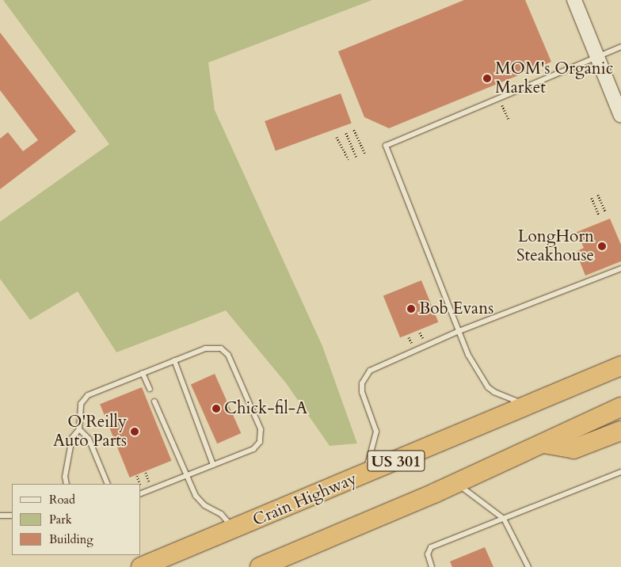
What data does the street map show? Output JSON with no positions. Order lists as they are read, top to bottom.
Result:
{
  "streets": {
    "highway": ["US 301", "Crain Highway"]
  },
  "places": [
    "MOM's Organic Market",
    "LongHorn Steakhouse",
    "Bob Evans",
    "Chick-fil-A",
    "O'Reilly Auto Parts"
  ],
  "legend": ["Road", "Park", "Building"]
}
